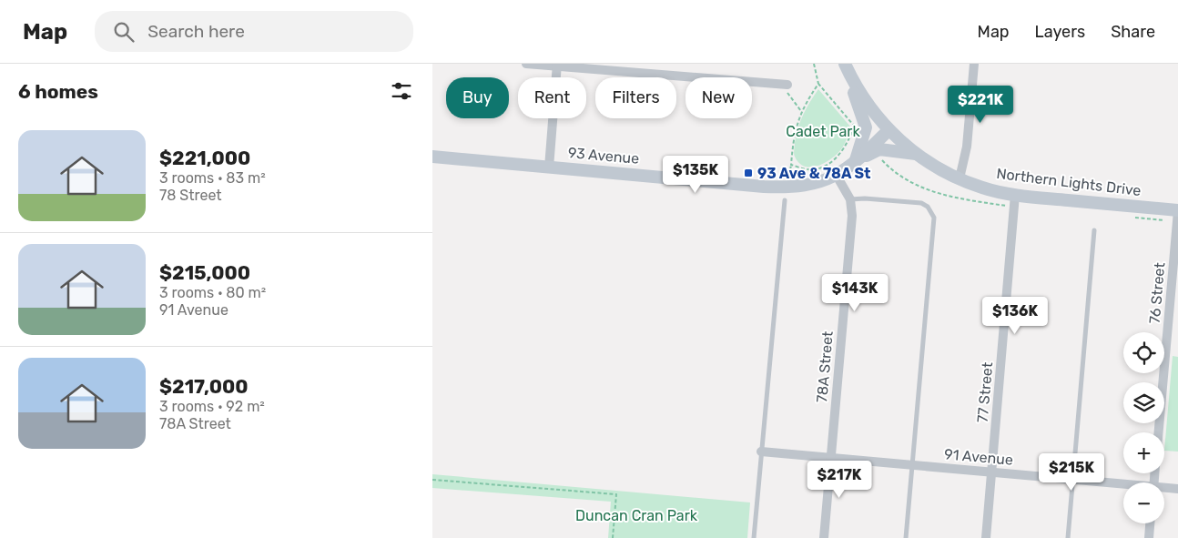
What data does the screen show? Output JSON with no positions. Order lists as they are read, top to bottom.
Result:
{
  "streets": {
    "main road": ["93 Avenue", "Northern Lights Drive"],
    "street": [
      "76 Street",
      "78A Street",
      "77 Street",
      "91 Avenue"
    ]
  },
  "crossings": [
    ["93 Avenue", "Northern Lights Drive"],
    ["Northern Lights Drive", "76 Street"],
    ["Northern Lights Drive", "77 Street"],
    ["78A Street", "91 Avenue"],
    ["77 Street", "91 Avenue"]
  ],
  "parks": ["Cadet Park", "Duncan Cran Park"],
  "places": {
    "transit": ["93 Ave & 78A St"]
  },
  "page": {
    "header": "Map",
    "search": "Search here",
    "nav": ["Map", "Layers", "Share"],
    "heading": "6 homes",
    "chip": [
      "Buy",
      "Rent",
      "Filters",
      "New"
    ],
    "price": [
      "$221K",
      "$135K",
      "$143K",
      "$136K",
      "$215K",
      "$217K"
    ],
    "list": [
      {
        "name": "$221,000",
        "note": "3 rooms · 83 m² · 78 Street"
      },
      {
        "name": "$215,000",
        "note": "3 rooms · 80 m² · 91 Avenue"
      },
      {
        "name": "$217,000",
        "note": "3 rooms · 92 m² · 78A Street"
      }
    ],
    "map_buttons": ["+", "−"]
  }
}
